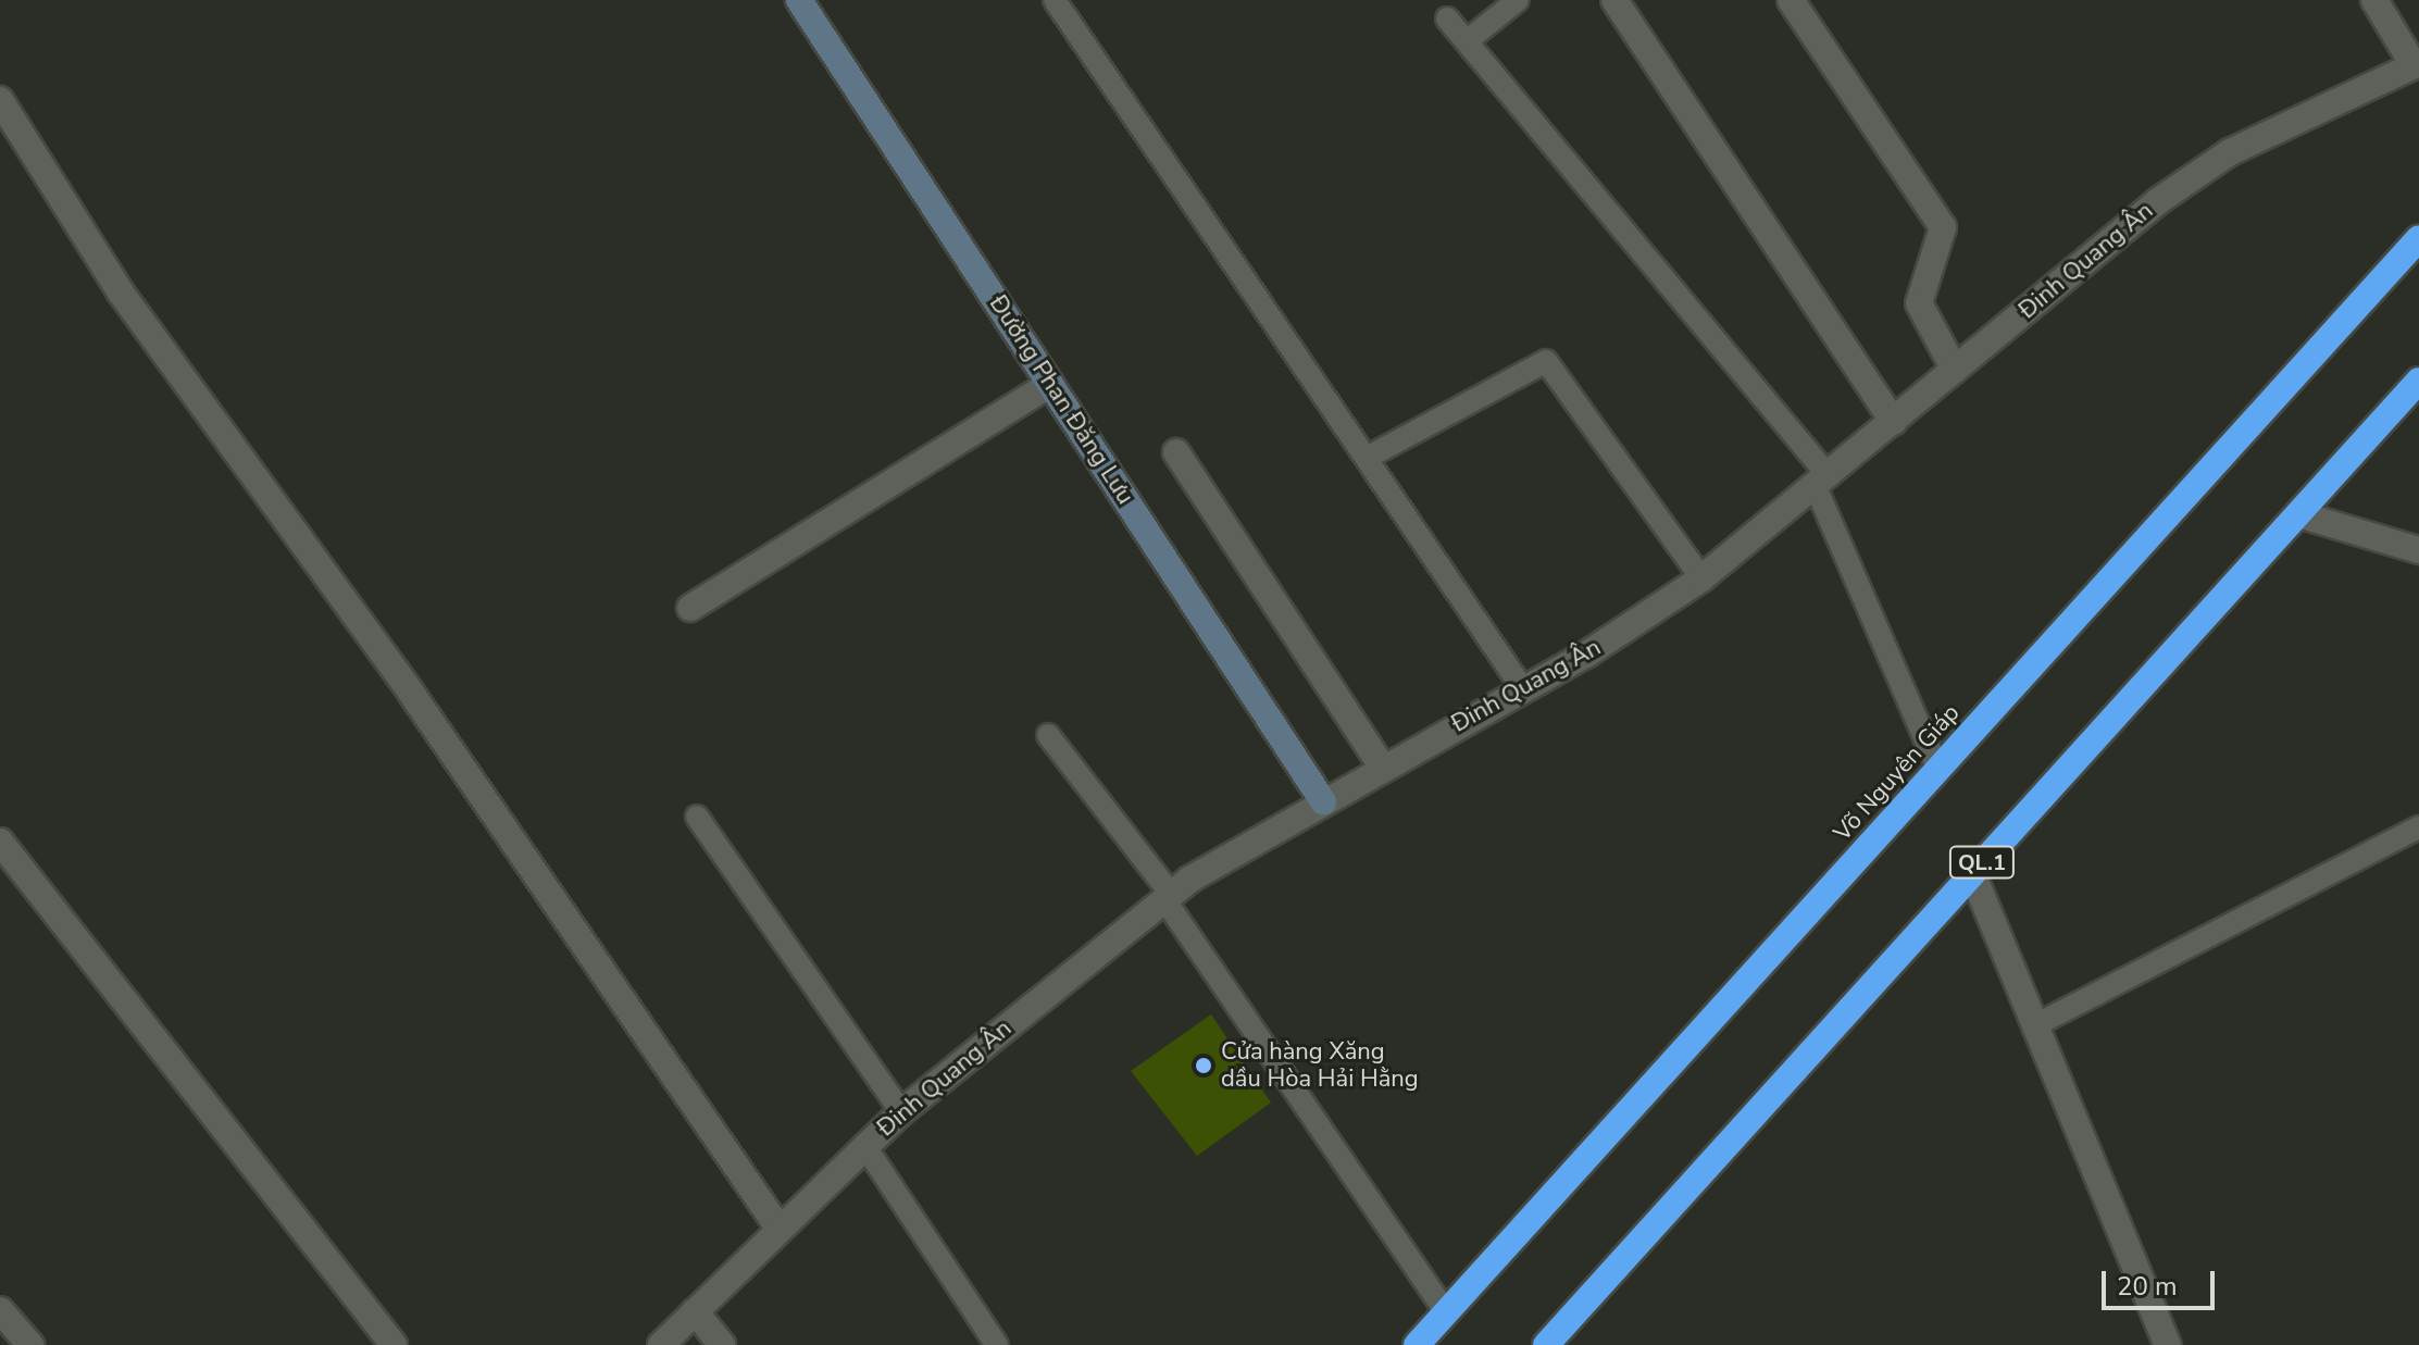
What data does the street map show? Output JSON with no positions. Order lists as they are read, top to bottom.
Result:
{
  "streets": {
    "highway": ["Võ Nguyên Giáp", "QL.1"],
    "street": ["Đinh Quang Ân", "Đường Phan Đăng Lưu"]
  },
  "crossings": [
    ["Đinh Quang Ân", "Đường Phan Đăng Lưu"]
  ],
  "places": ["Cửa hàng Xăng dầu Hòa Hải Hằng"],
  "scale_bar": "20 m"
}
